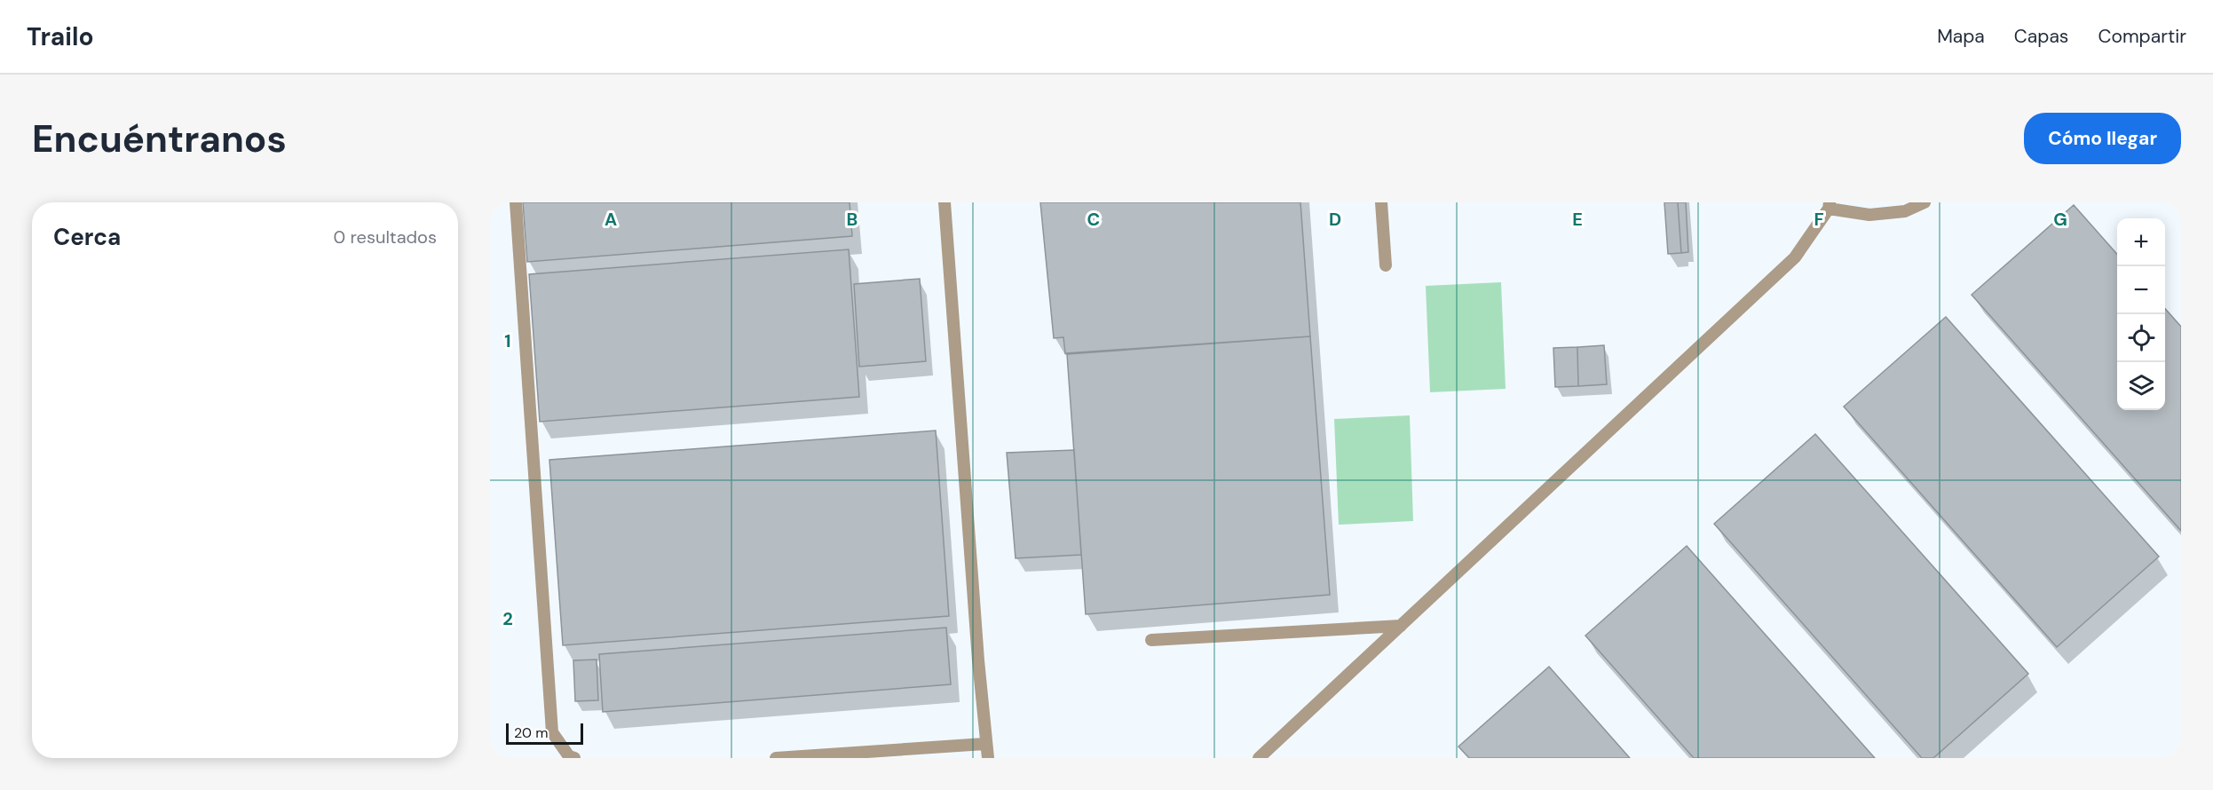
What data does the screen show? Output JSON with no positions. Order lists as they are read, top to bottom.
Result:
{
  "scale_bar": "20 m",
  "page": {
    "header": "Trailo",
    "nav": ["Mapa", "Capas", "Compartir"],
    "buttons": "Cómo llegar",
    "title": "Encuéntranos",
    "heading": ["Cerca", "0 resultados"],
    "map_buttons": ["+", "−"],
    "scale": "20 m"
  },
  "grid": {
    "columns": [
      "A",
      "B",
      "C",
      "D",
      "E",
      "F",
      "G"
    ],
    "rows": ["1", "2"]
  }
}
